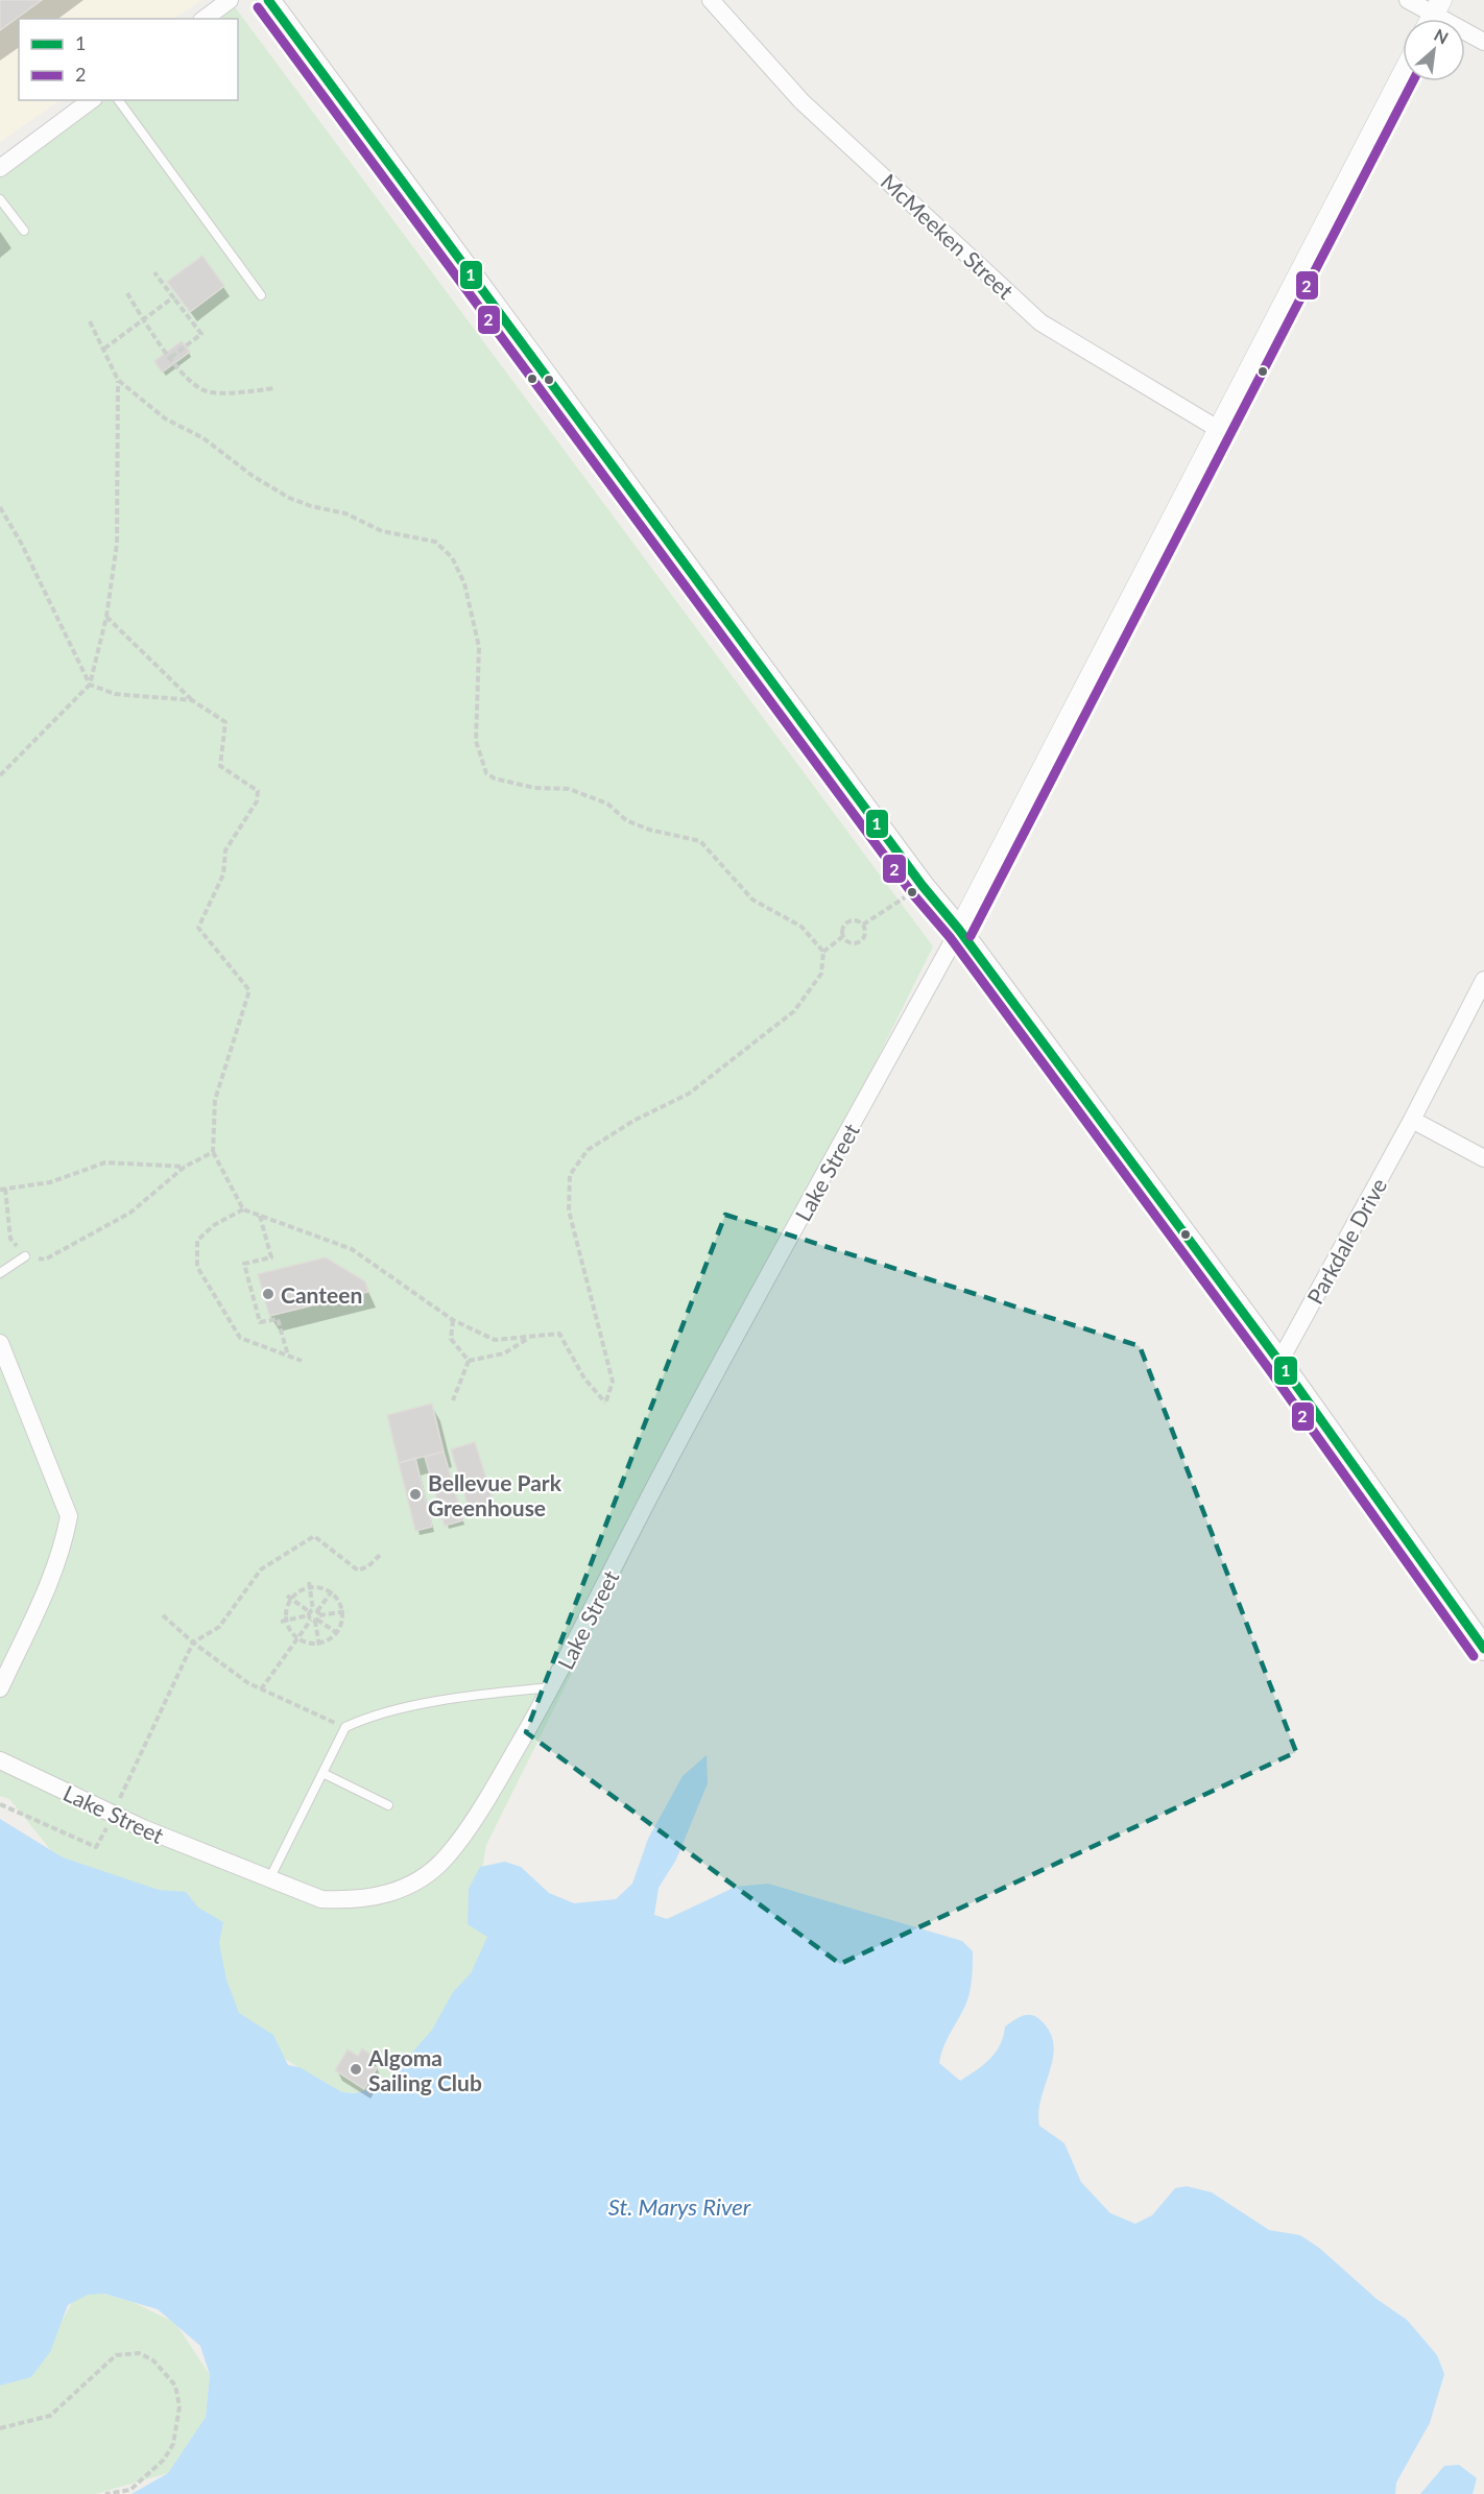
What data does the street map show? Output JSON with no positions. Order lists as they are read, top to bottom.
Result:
{
  "streets": {
    "street": ["McMeeken Street", "Lake Street", "Parkdale Drive"]
  },
  "crossings": [
    ["McMeeken Street", "Lake Street"]
  ],
  "water": ["St. Marys River"],
  "places": ["Canteen", "Bellevue Park Greenhouse", "Algoma Sailing Club"],
  "lines": ["transit line 1", "transit line 2"],
  "legend": ["1", "2"],
  "north": "top right"
}
